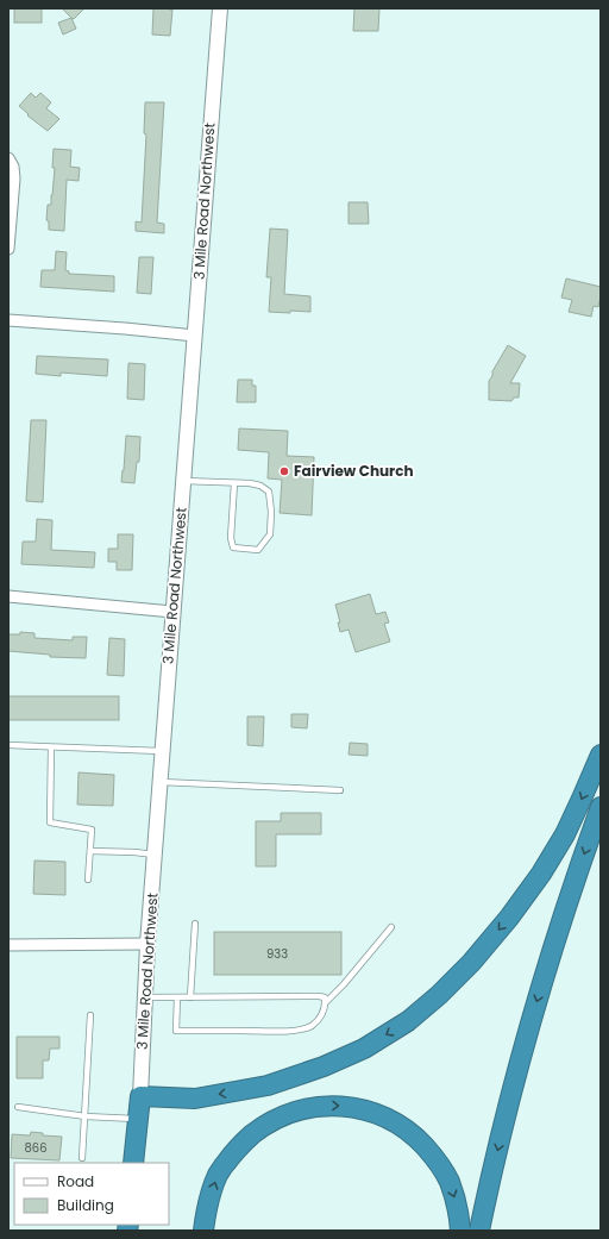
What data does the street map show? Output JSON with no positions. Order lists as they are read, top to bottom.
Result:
{
  "streets": {
    "highway": ["3 Mile Road Northwest"]
  },
  "places": ["Fairview Church"],
  "house_numbers": ["933", "866"],
  "legend": ["Road", "Building"]
}
